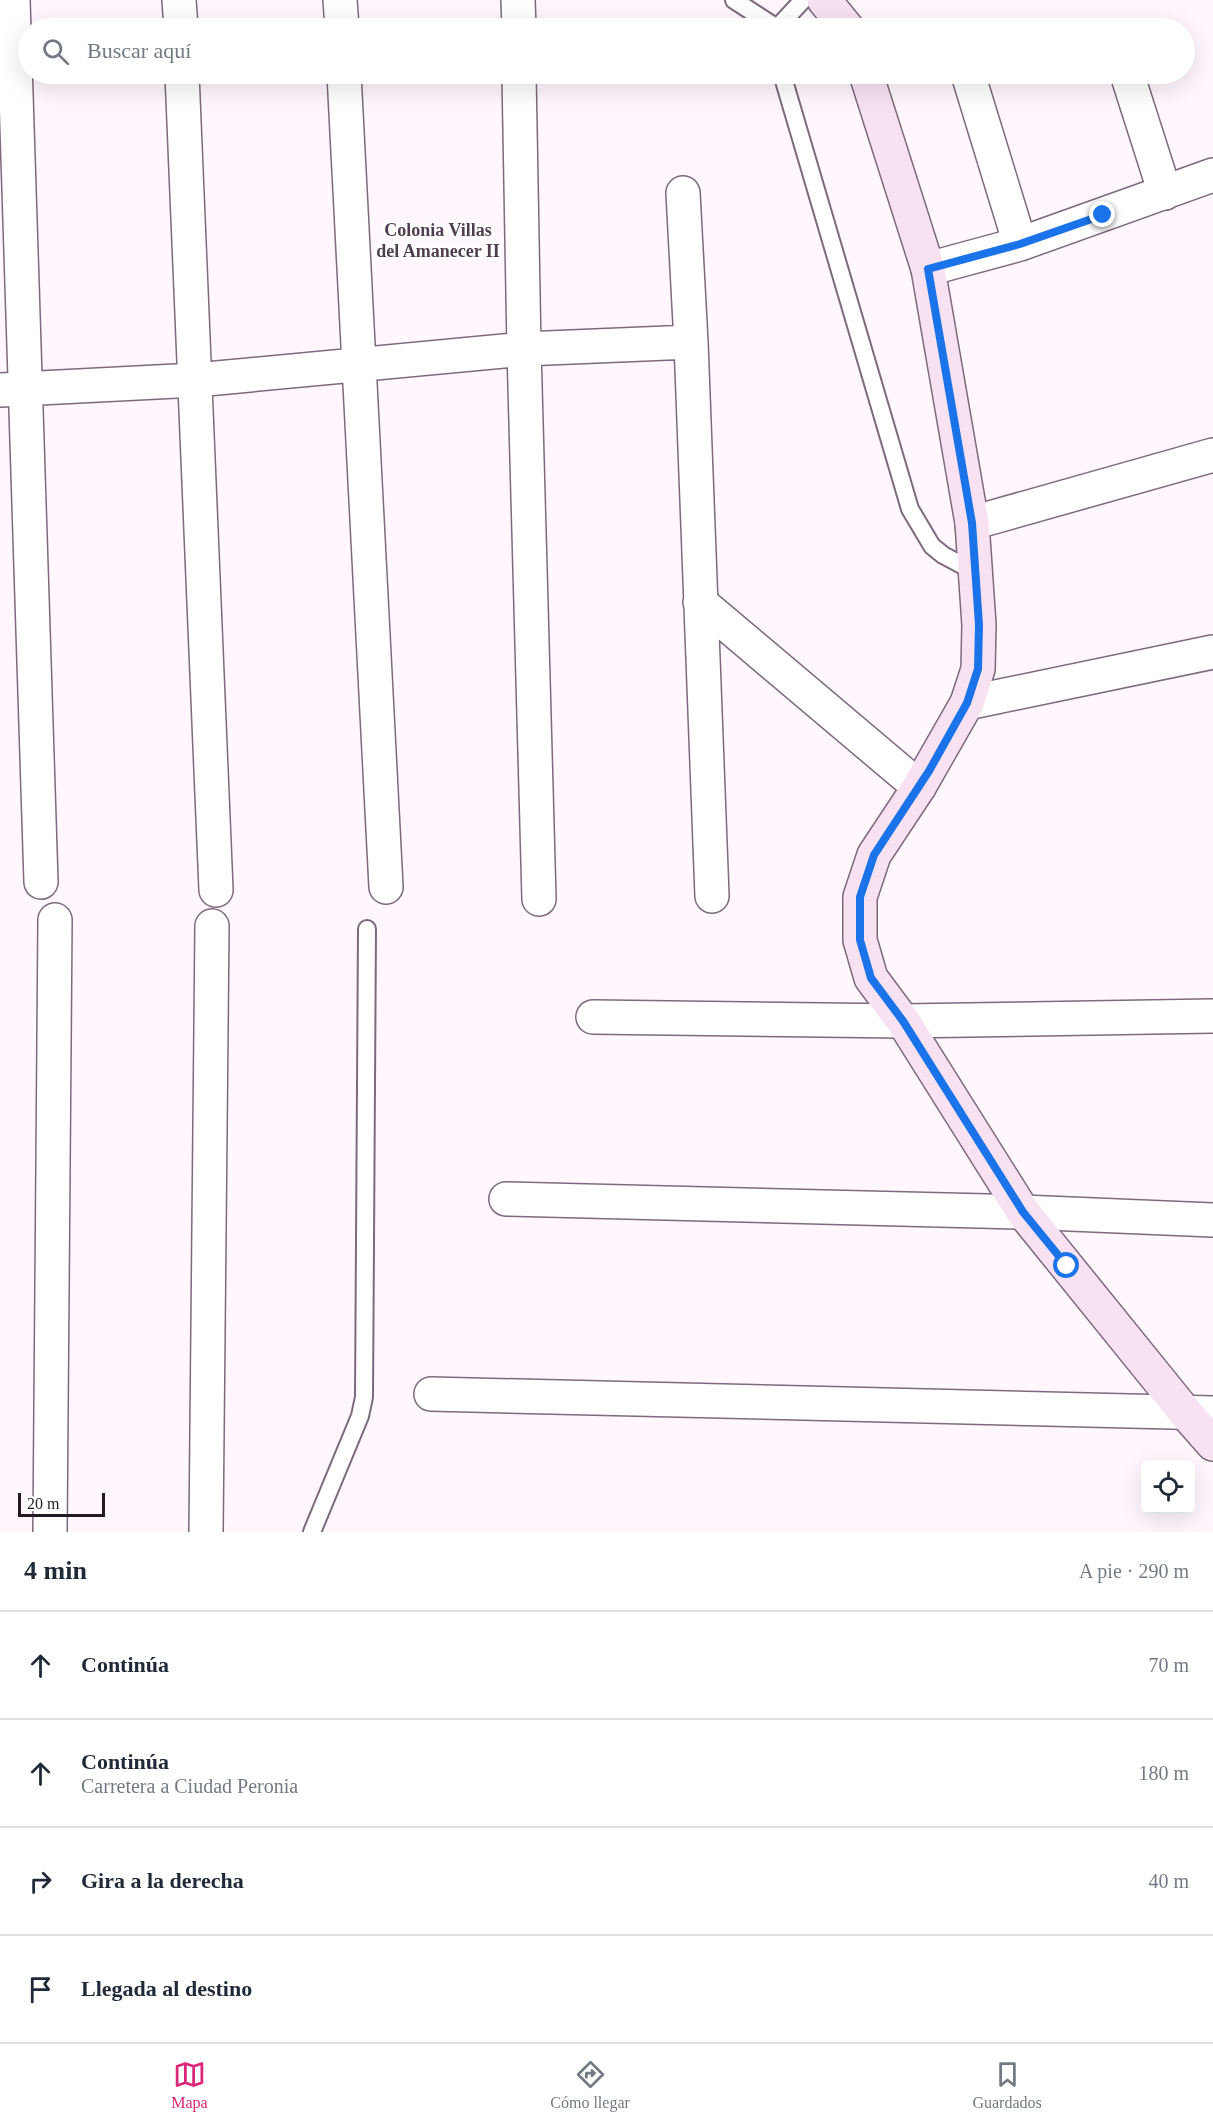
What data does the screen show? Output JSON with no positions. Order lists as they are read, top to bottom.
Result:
{
  "districts": ["Colonia Villas del Amanecer II"],
  "scale_bar": "20 m",
  "page": {
    "search": "Buscar aquí",
    "scale": "20 m",
    "heading": ["4 min", "A pie · 290 m"],
    "list": [
      ["Continúa", "70 m"],
      ["Continúa", "Carretera a Ciudad Peronia", "180 m"],
      ["Gira a la derecha", "40 m"],
      "Llegada al destino"
    ],
    "nav": ["Mapa", "Cómo llegar", "Guardados"]
  }
}
